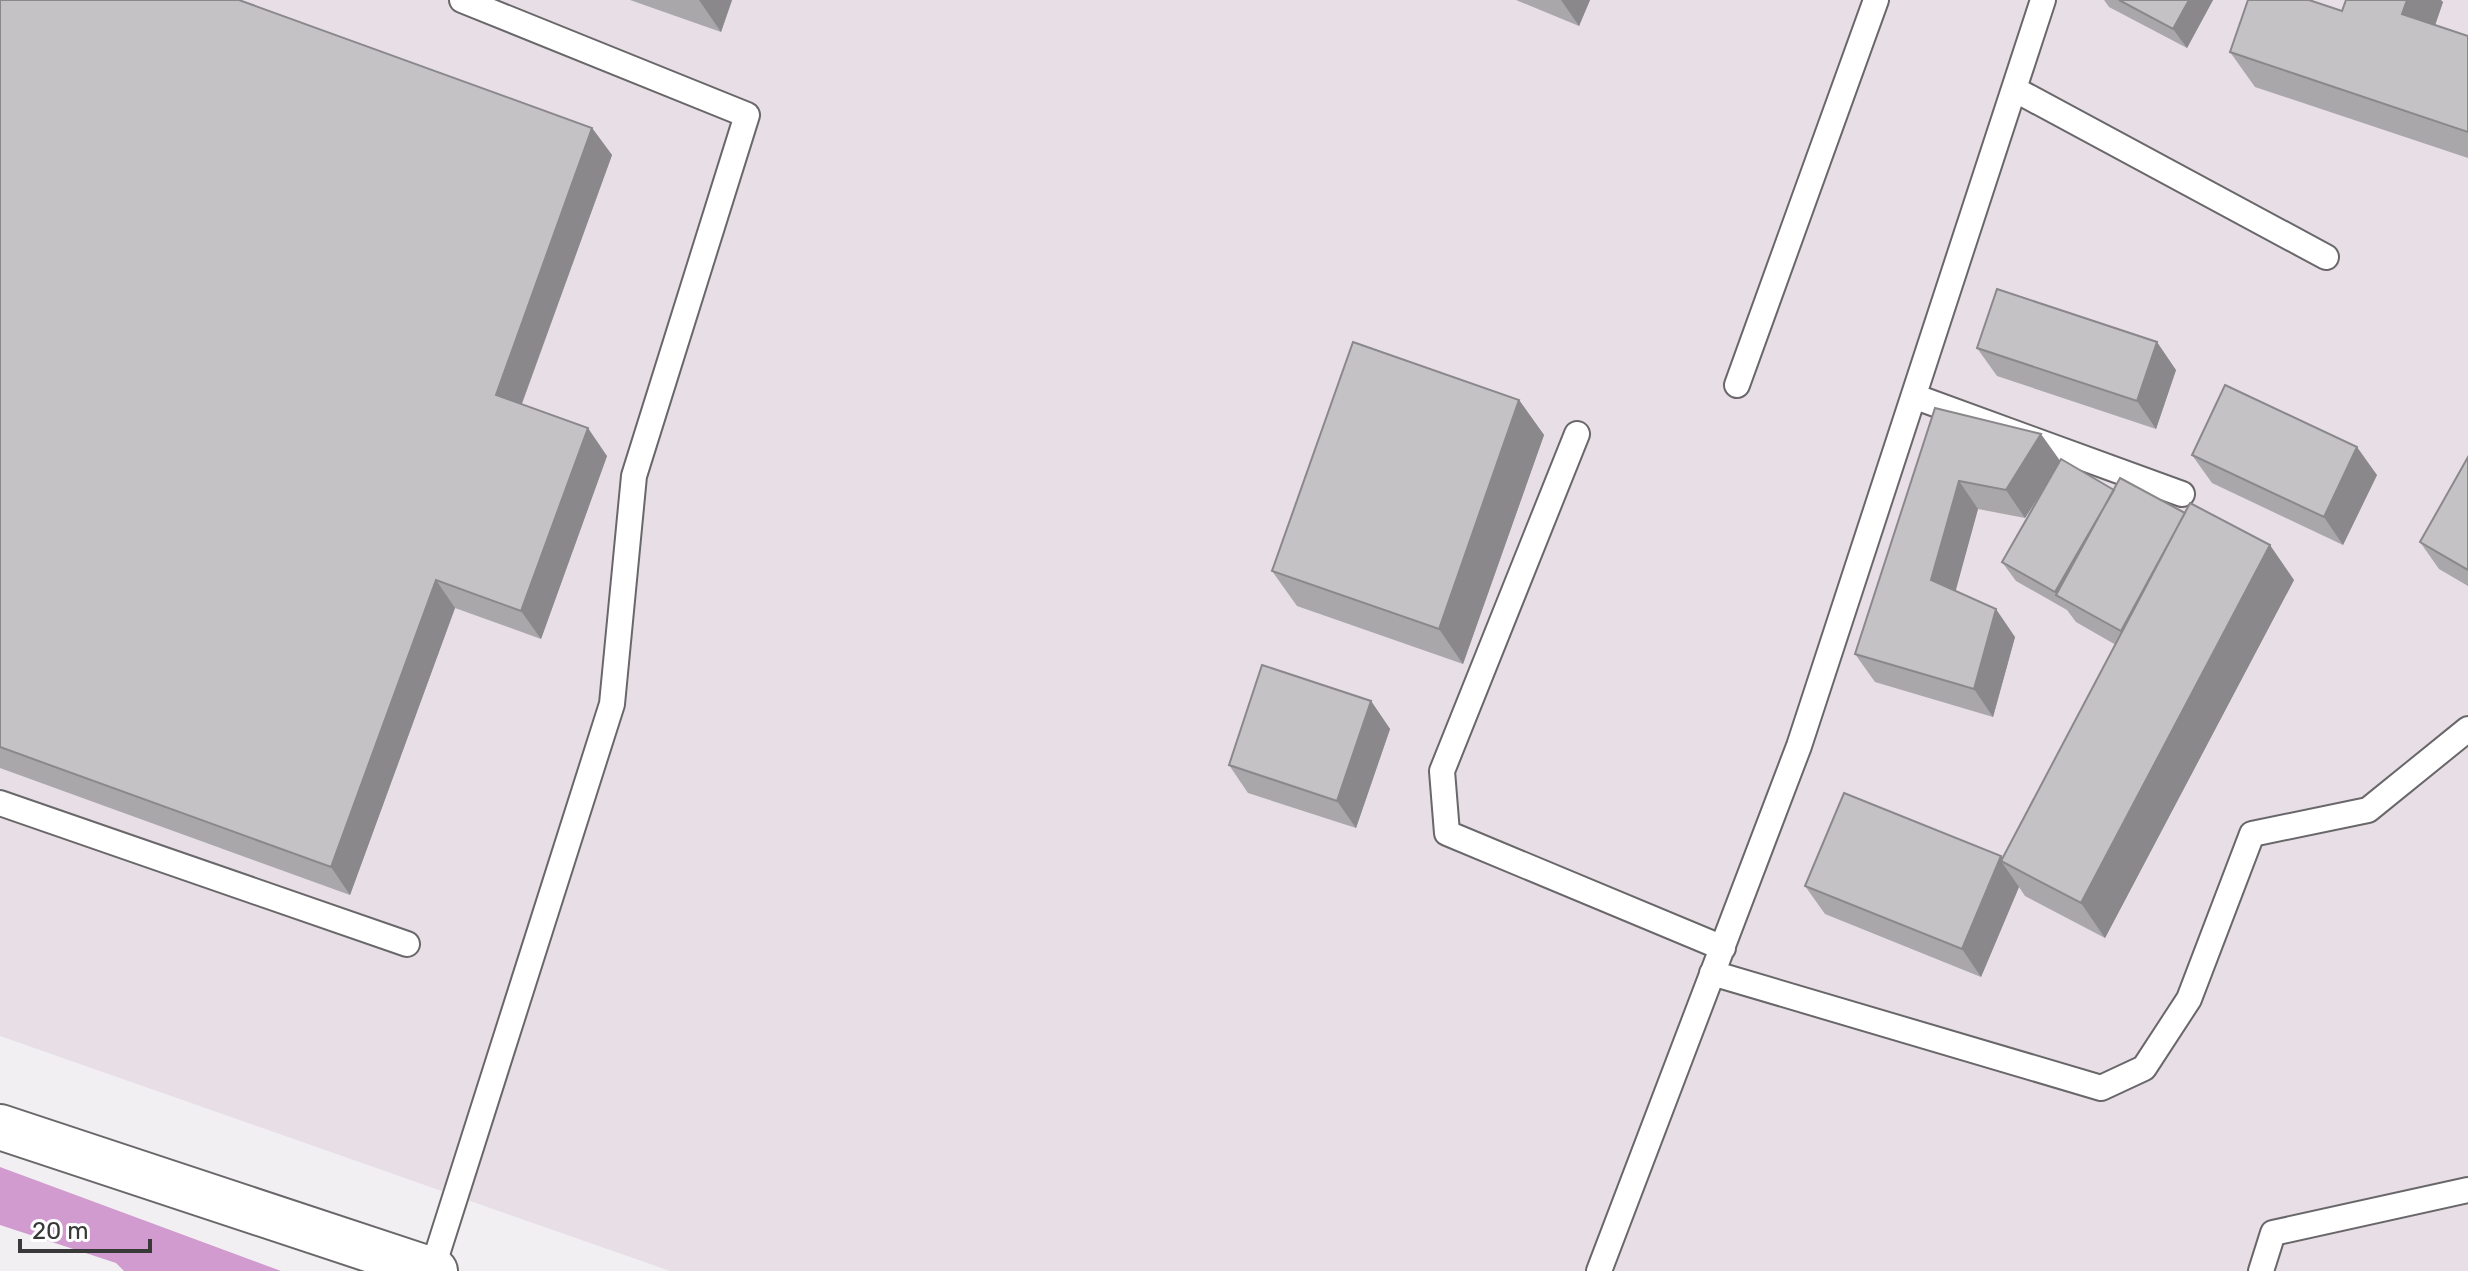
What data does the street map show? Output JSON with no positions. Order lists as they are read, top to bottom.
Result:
{
  "scale_bar": "20 m"
}
